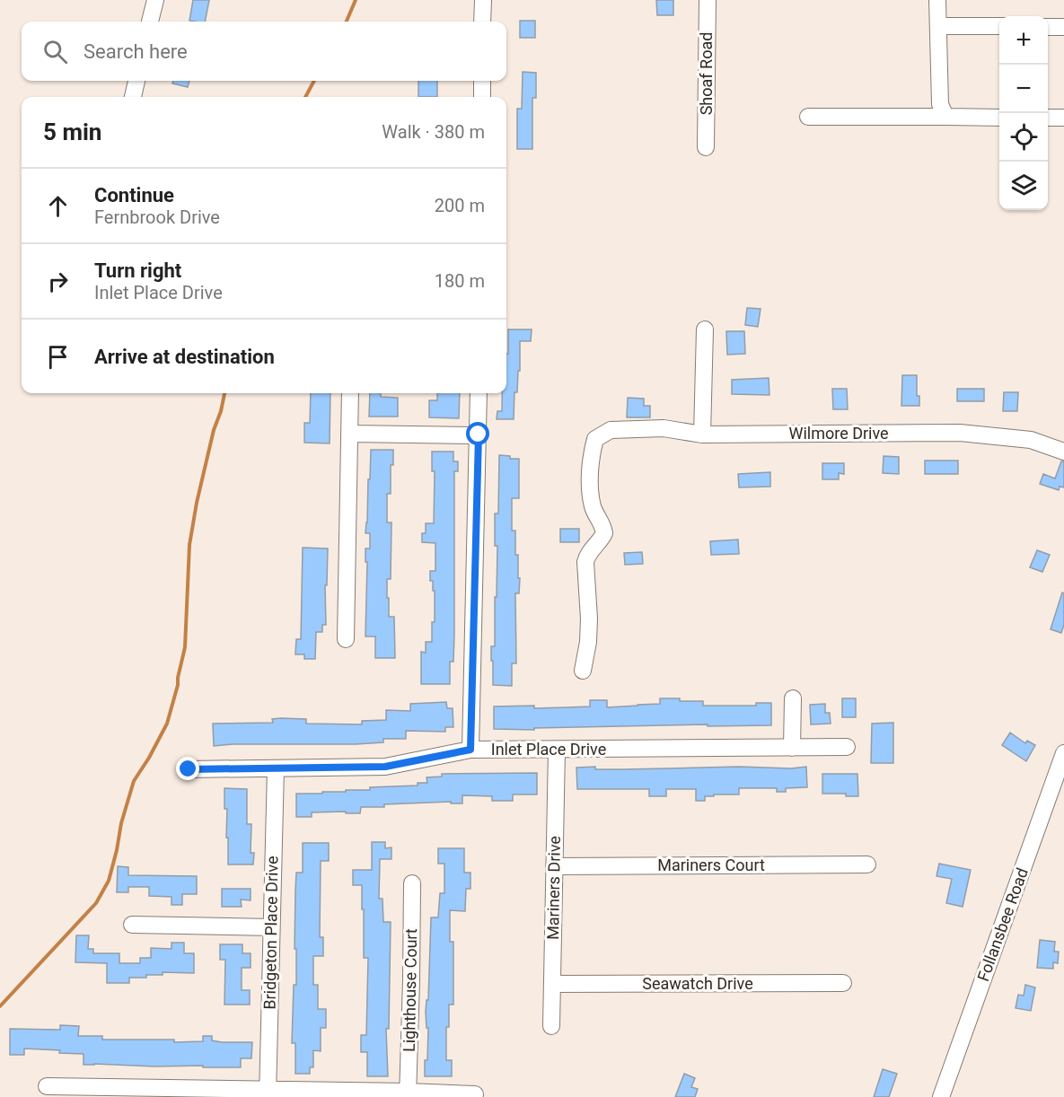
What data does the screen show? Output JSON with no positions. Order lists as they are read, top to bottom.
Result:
{
  "streets": {
    "street": [
      "Shoaf Road",
      "Wilmore Drive",
      "Inlet Place Drive",
      "Mariners Court",
      "Mariners Drive",
      "Follansbee Road",
      "Bridgeton Place Drive",
      "Seawatch Drive",
      "Lighthouse Court"
    ]
  },
  "crossings": [
    ["Inlet Place Drive", "Mariners Drive"],
    ["Inlet Place Drive", "Bridgeton Place Drive"],
    ["Mariners Court", "Mariners Drive"],
    ["Mariners Drive", "Seawatch Drive"]
  ],
  "page": {
    "map_buttons": ["+", "−"],
    "search": "Search here",
    "heading": ["5 min", "Walk · 380 m"],
    "list": [
      ["Continue", "Fernbrook Drive", "200 m"],
      ["Turn right", "Inlet Place Drive", "180 m"],
      "Arrive at destination"
    ]
  }
}
